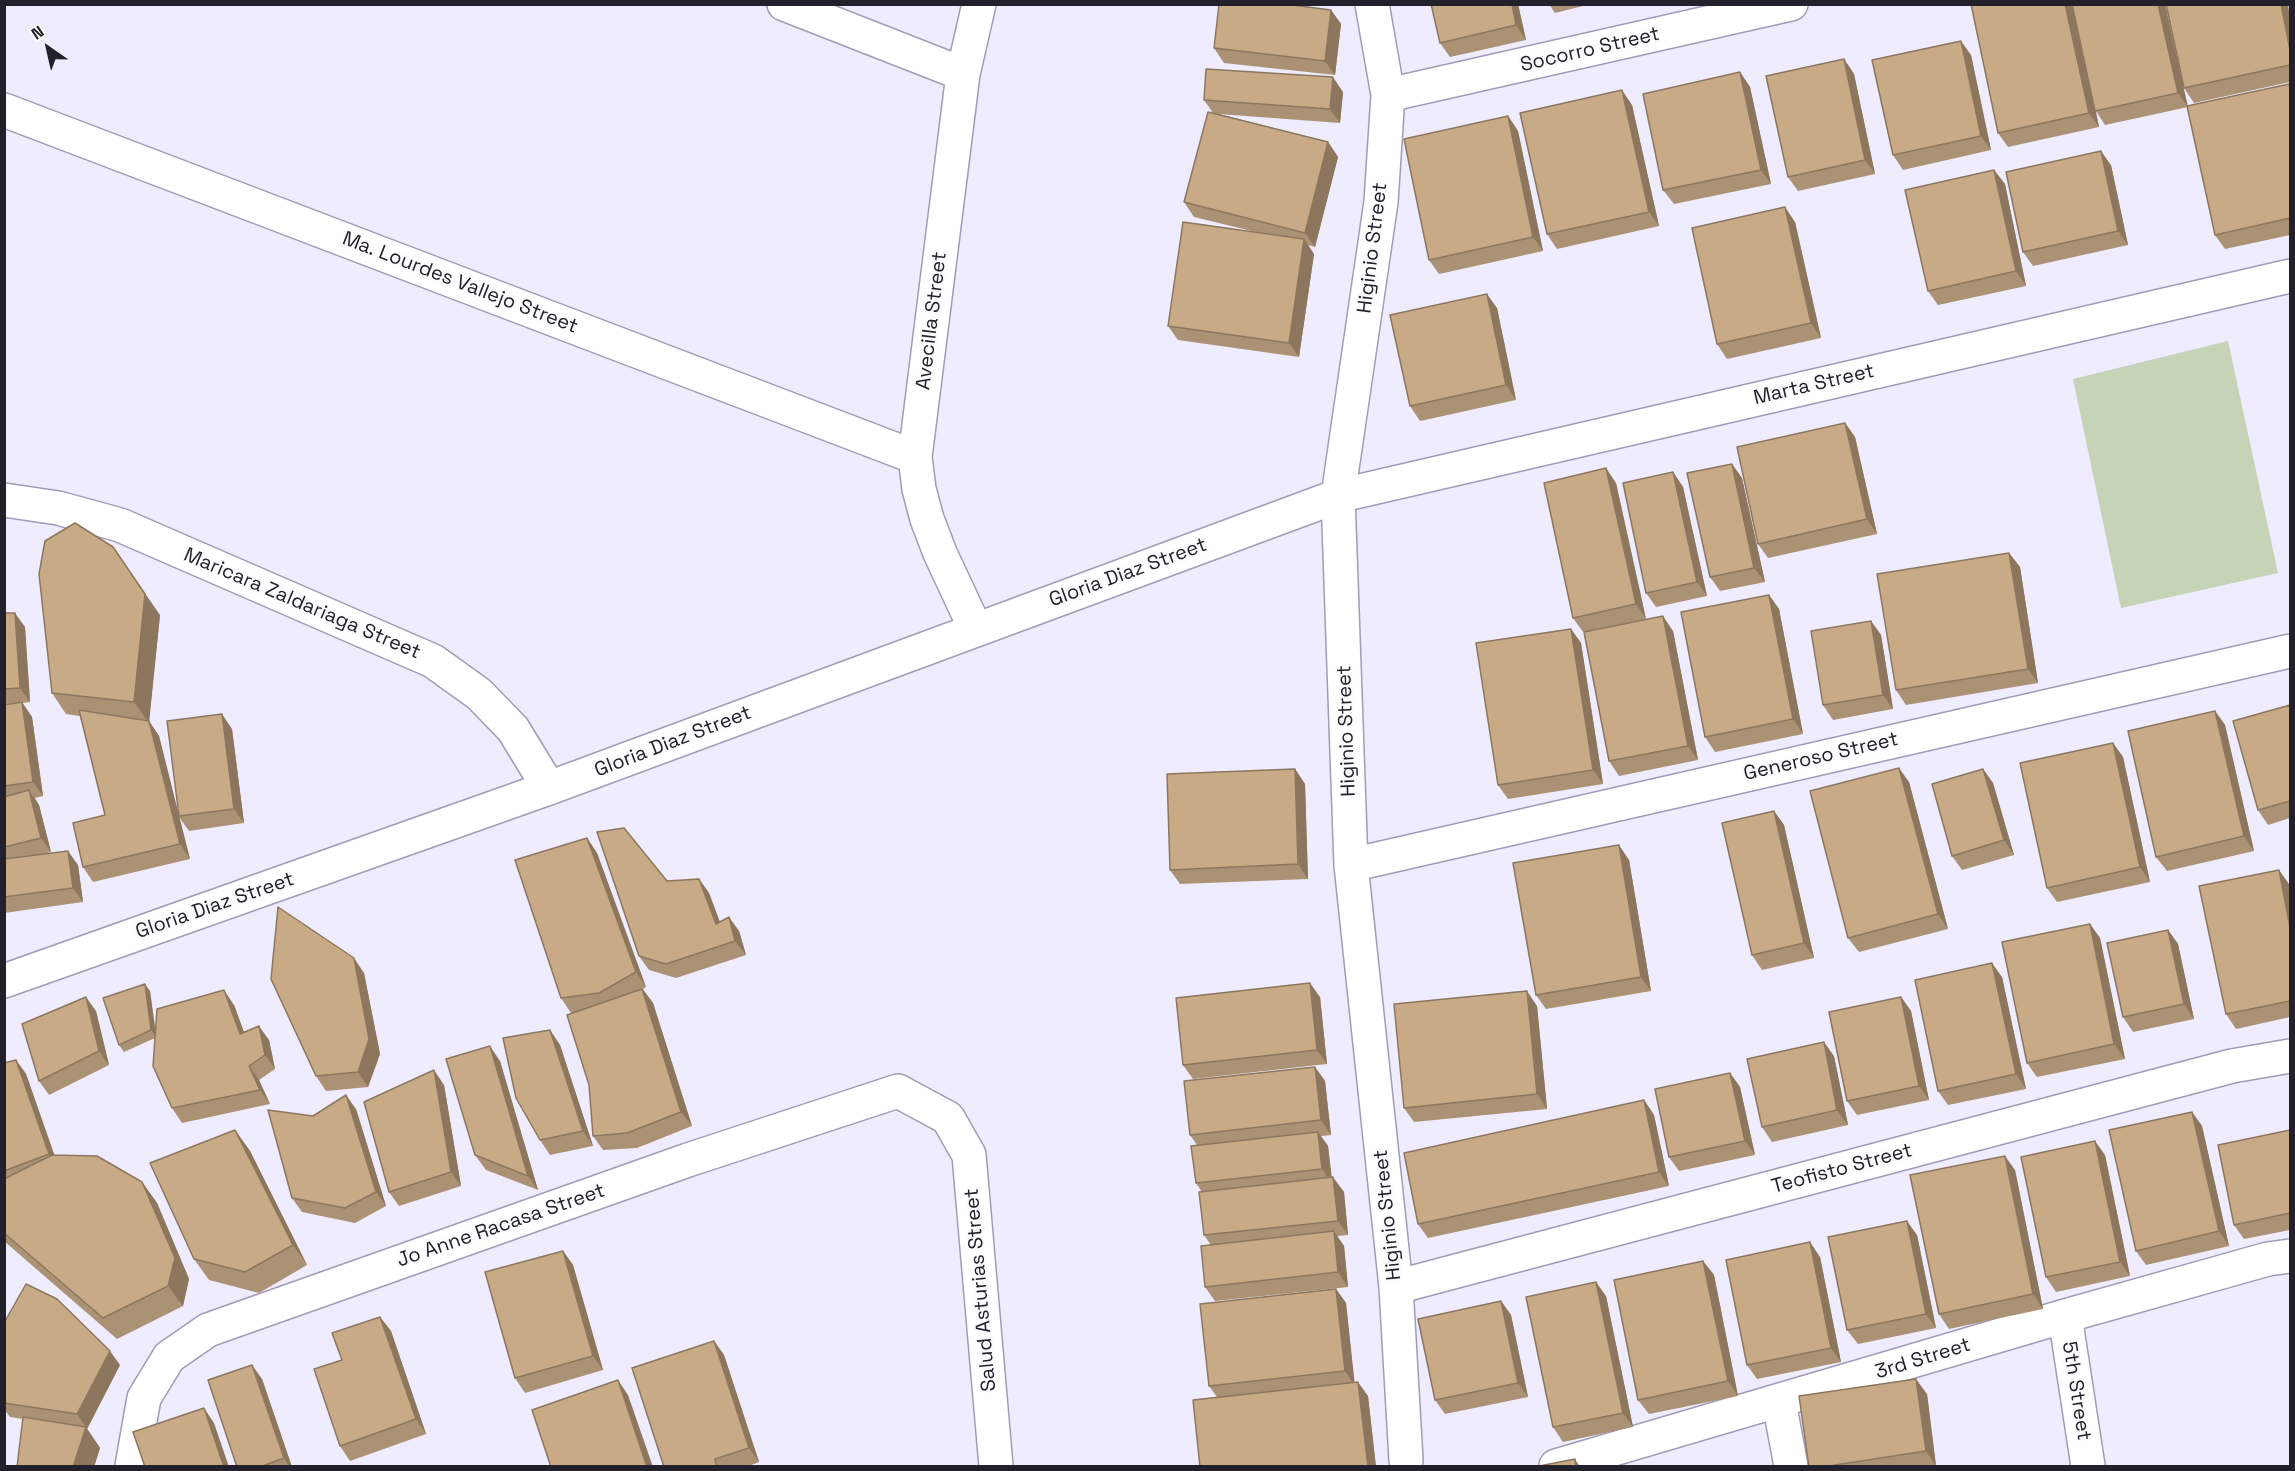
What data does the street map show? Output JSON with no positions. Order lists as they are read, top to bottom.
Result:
{
  "streets": {
    "street": [
      "Socorro Street",
      "Higinio Street",
      "Ma. Lourdes Vallejo Street",
      "Avecilla Street",
      "Marta Street",
      "Gloria Diaz Street",
      "Maricara Zaldariaga Street",
      "Generoso Street",
      "Teofisto Street",
      "Jo Anne Racasa Street",
      "Salud Asturias Street",
      "3rd Street",
      "5th Street"
    ]
  },
  "crossings": [
    ["Socorro Street", "Higinio Street"],
    ["Higinio Street", "Marta Street"],
    ["Higinio Street", "Gloria Diaz Street"],
    ["Higinio Street", "Generoso Street"],
    ["Higinio Street", "Teofisto Street"],
    ["Ma. Lourdes Vallejo Street", "Avecilla Street"],
    ["Avecilla Street", "Gloria Diaz Street"],
    ["Marta Street", "Gloria Diaz Street"],
    ["Gloria Diaz Street", "Maricara Zaldariaga Street"],
    ["Jo Anne Racasa Street", "Salud Asturias Street"],
    ["3rd Street", "5th Street"]
  ],
  "north": "top left"
}
